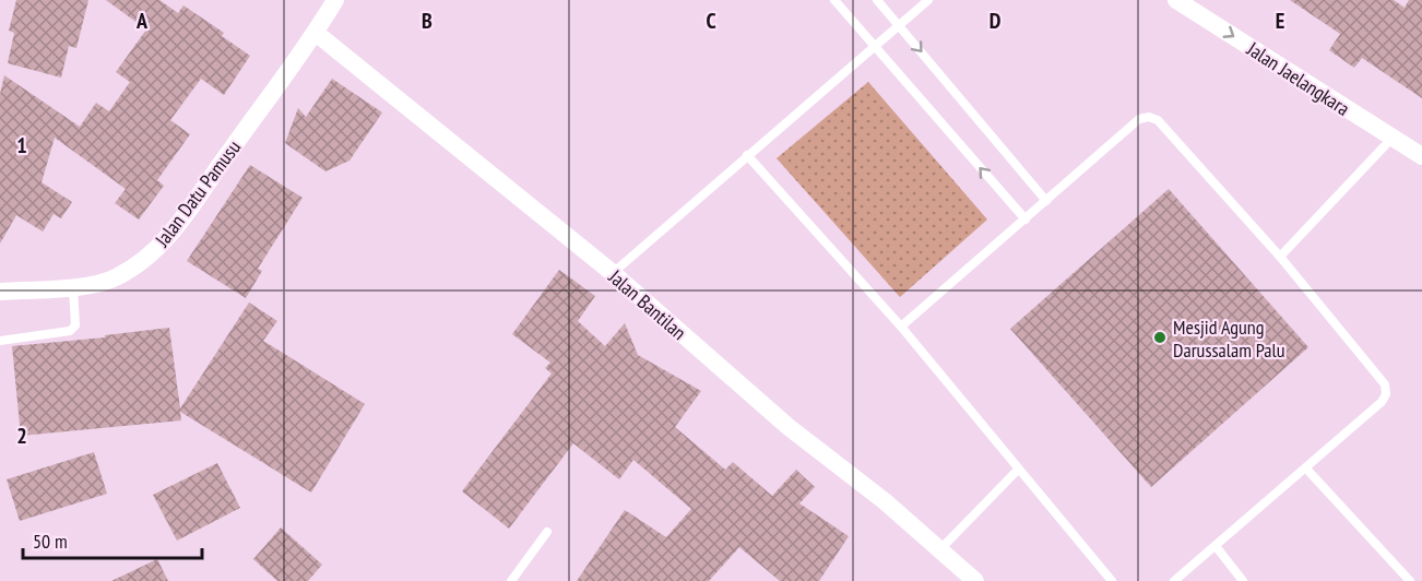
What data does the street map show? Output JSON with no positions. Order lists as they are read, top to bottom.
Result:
{
  "streets": {
    "street": ["Jalan Jaelangkara", "Jalan Datu Pamusu", "Jalan Bantilan"]
  },
  "crossings": [
    ["Jalan Datu Pamusu", "Jalan Bantilan"]
  ],
  "one_way": ["Jalan Jaelangkara"],
  "places": ["Mesjid Agung Darussalam Palu"],
  "scale_bar": "50 m",
  "grid": {
    "columns": [
      "A",
      "B",
      "C",
      "D",
      "E"
    ],
    "rows": ["1", "2"]
  }
}
